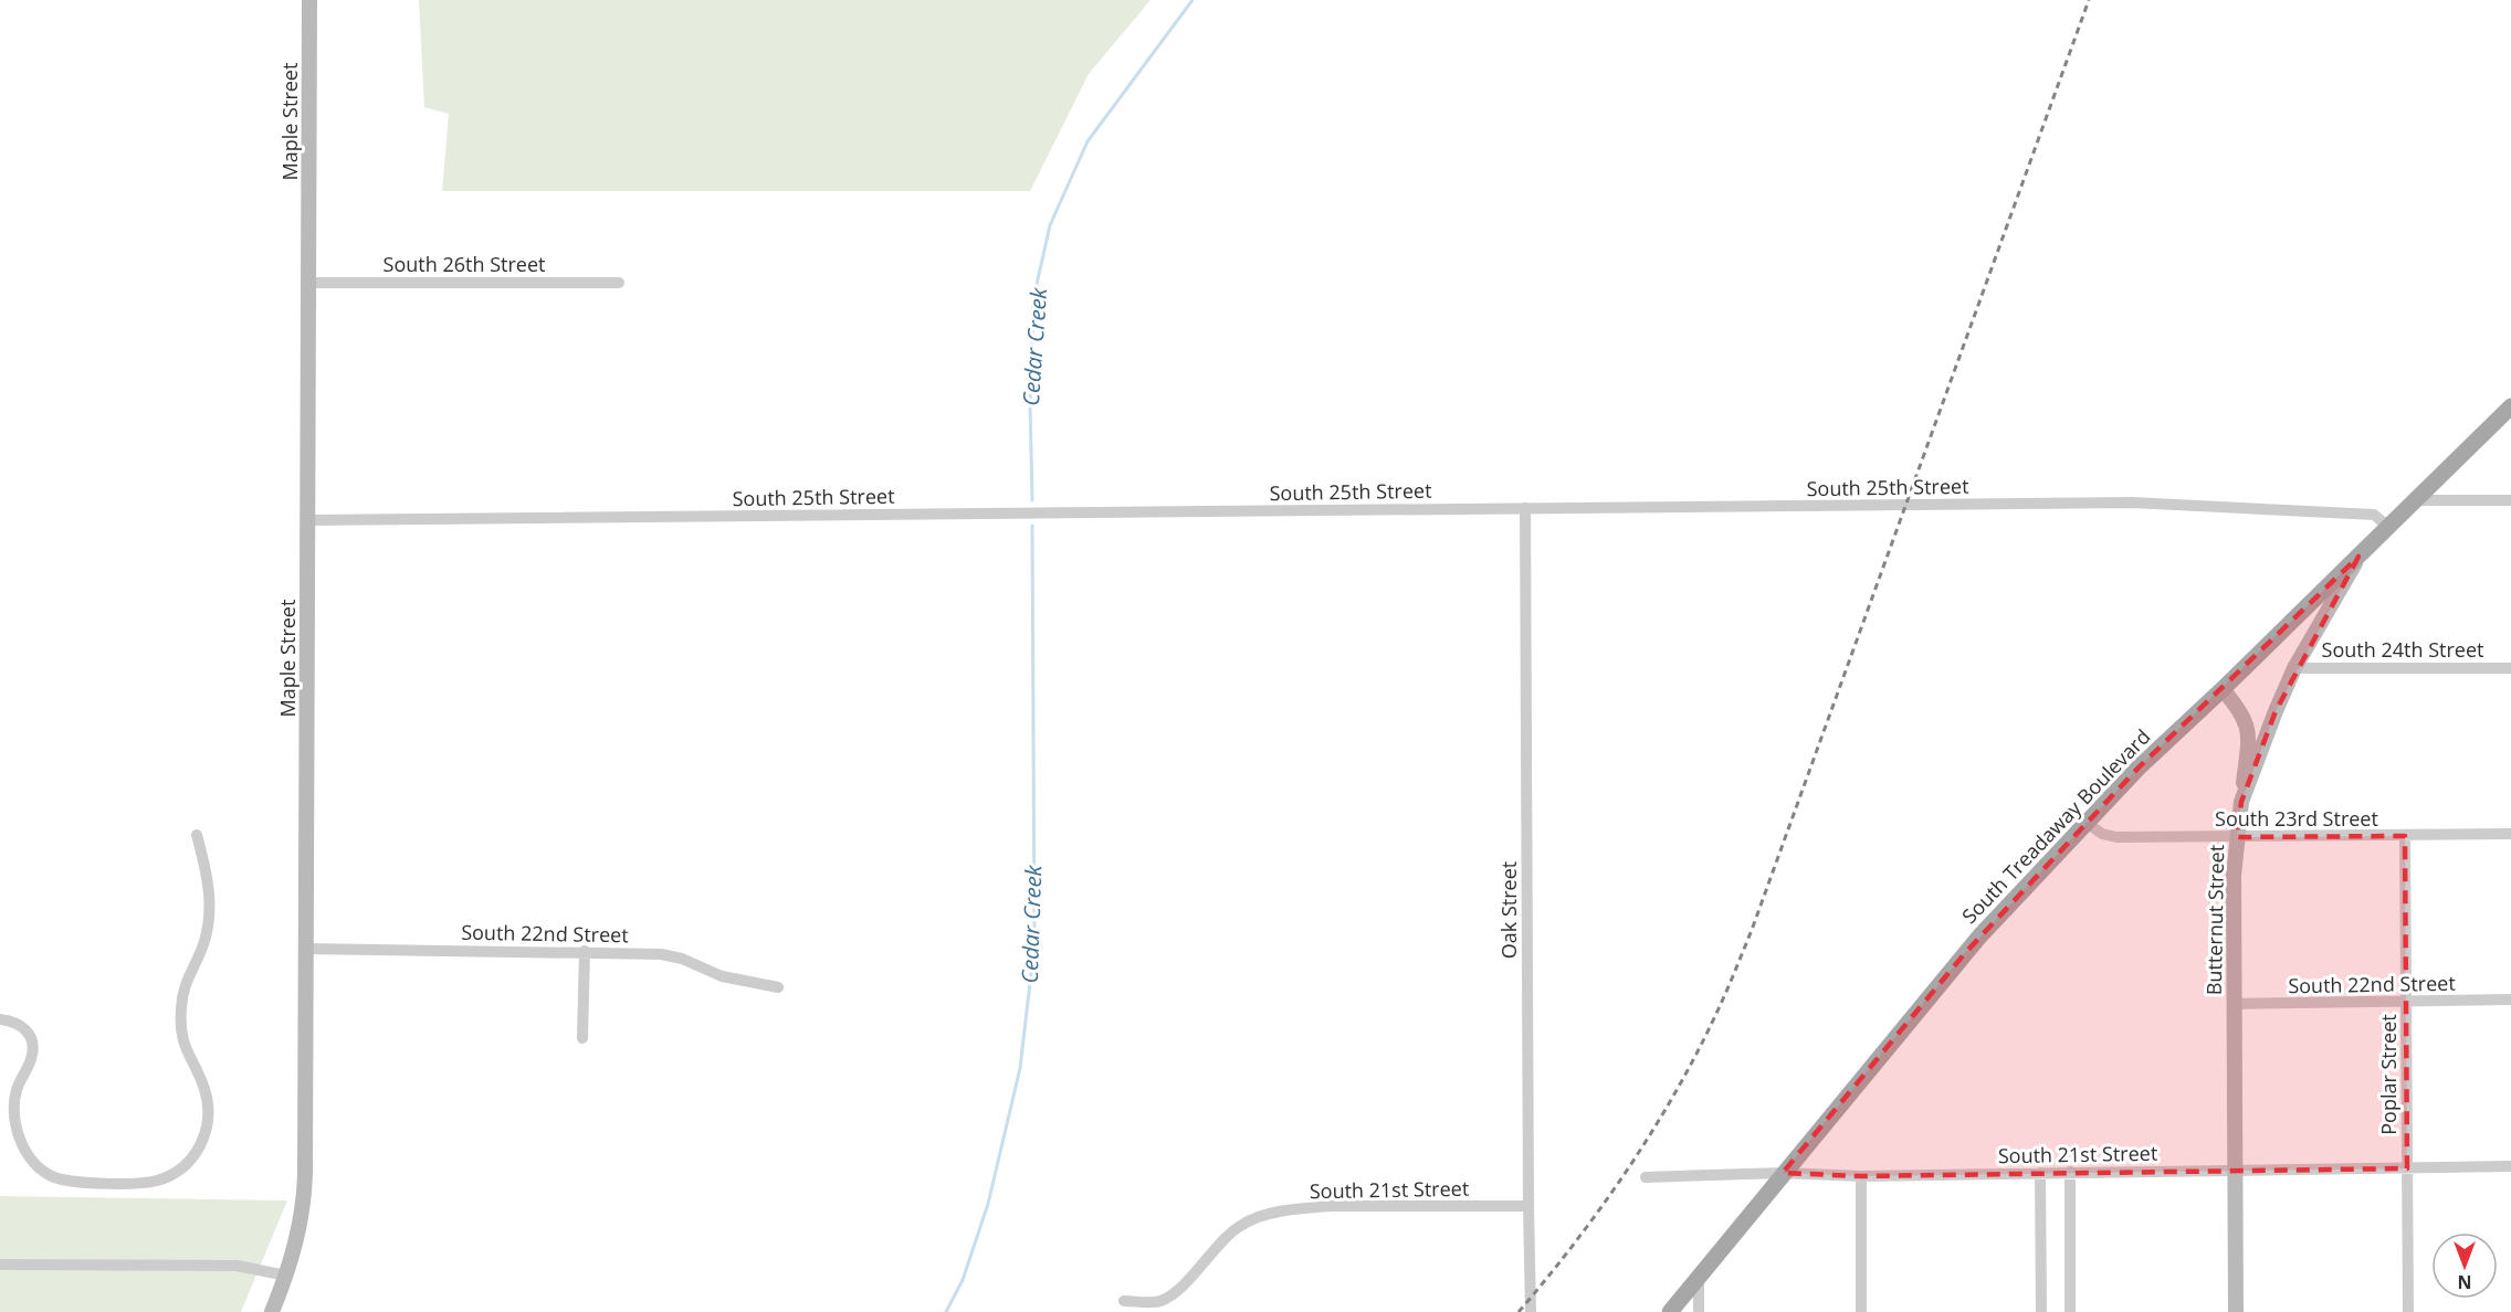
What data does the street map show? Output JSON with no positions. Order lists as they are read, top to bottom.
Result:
{
  "streets": {
    "main road": ["Maple Street", "South Treadaway Boulevard", "Butternut Street"],
    "street": [
      "South 26th Street",
      "South 25th Street",
      "South 24th Street",
      "South 23rd Street",
      "Oak Street",
      "South 22nd Street",
      "Poplar Street",
      "South 21st Street"
    ]
  },
  "crossings": [
    ["Maple Street", "South 26th Street"],
    ["Maple Street", "South 25th Street"],
    ["Maple Street", "South 22nd Street"],
    ["South 25th Street", "South Treadaway Boulevard"],
    ["South 25th Street", "Oak Street"],
    ["South 24th Street", "Butternut Street"],
    ["South 23rd Street", "South Treadaway Boulevard"],
    ["South 23rd Street", "Butternut Street"],
    ["South 23rd Street", "Poplar Street"],
    ["South Treadaway Boulevard", "Butternut Street"],
    ["South Treadaway Boulevard", "South 21st Street"],
    ["Oak Street", "South 21st Street"],
    ["Butternut Street", "South 22nd Street"],
    ["Butternut Street", "South 21st Street"],
    ["South 22nd Street", "Poplar Street"],
    ["Poplar Street", "South 21st Street"]
  ],
  "water": ["Cedar Creek"],
  "north": "bottom"
}
